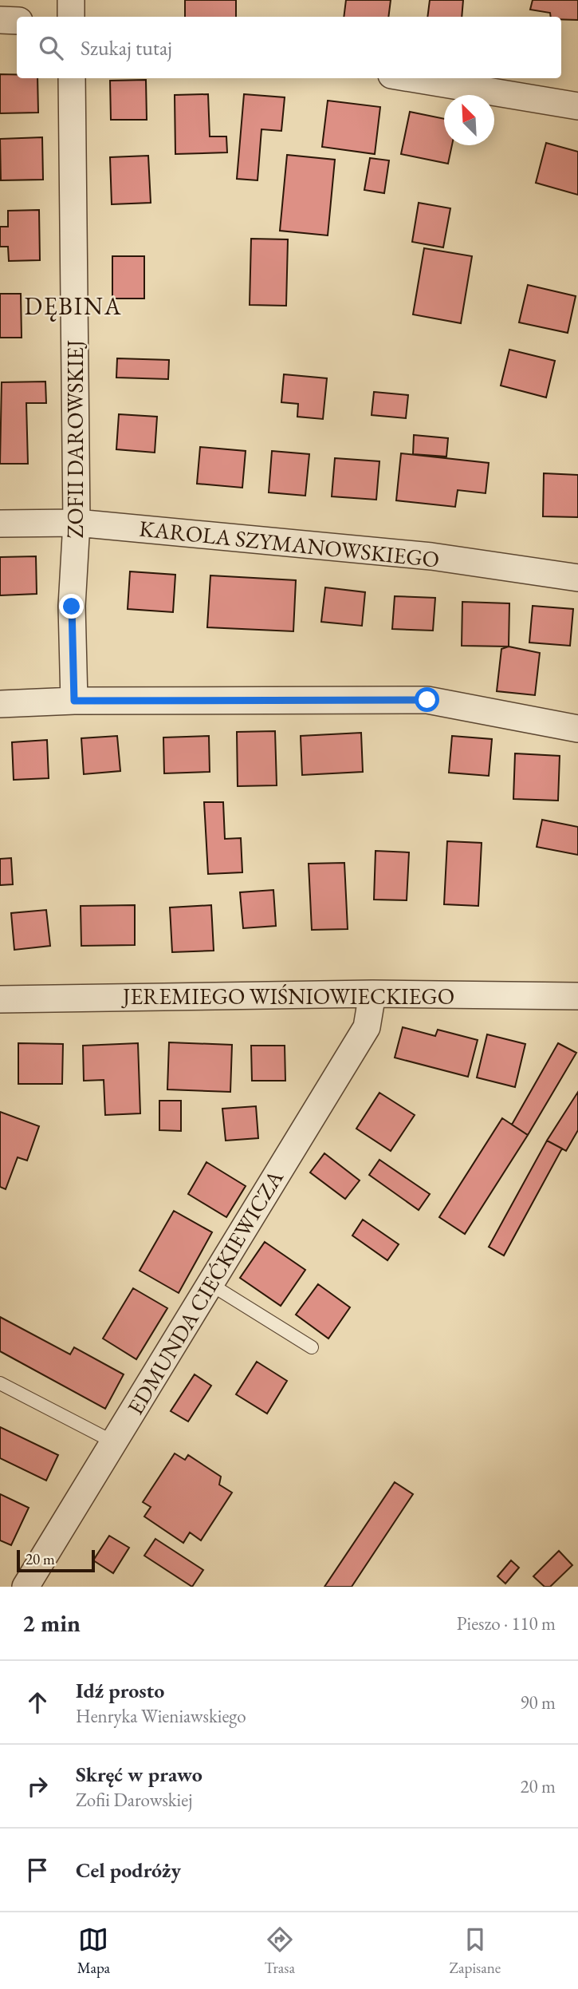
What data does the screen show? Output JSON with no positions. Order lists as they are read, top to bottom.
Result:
{
  "streets": {
    "street": [
      "ZOFII DAROWSKIEJ",
      "KAROLA SZYMANOWSKIEGO",
      "JEREMIEGO WIŚNIOWIECKIEGO",
      "EDMUNDA CIEĆKIEWICZA"
    ]
  },
  "crossings": [
    ["ZOFII DAROWSKIEJ", "KAROLA SZYMANOWSKIEGO"],
    ["JEREMIEGO WIŚNIOWIECKIEGO", "EDMUNDA CIEĆKIEWICZA"]
  ],
  "districts": ["DĘBINA"],
  "scale_bar": "20 m",
  "north": "top left",
  "page": {
    "search": "Szukaj tutaj",
    "scale": "20 m",
    "heading": ["2 min", "Pieszo · 110 m"],
    "list": [
      ["Idź prosto", "Henryka Wieniawskiego", "90 m"],
      ["Skręć w prawo", "Zofii Darowskiej", "20 m"],
      "Cel podróży"
    ],
    "nav": ["Mapa", "Trasa", "Zapisane"]
  }
}
